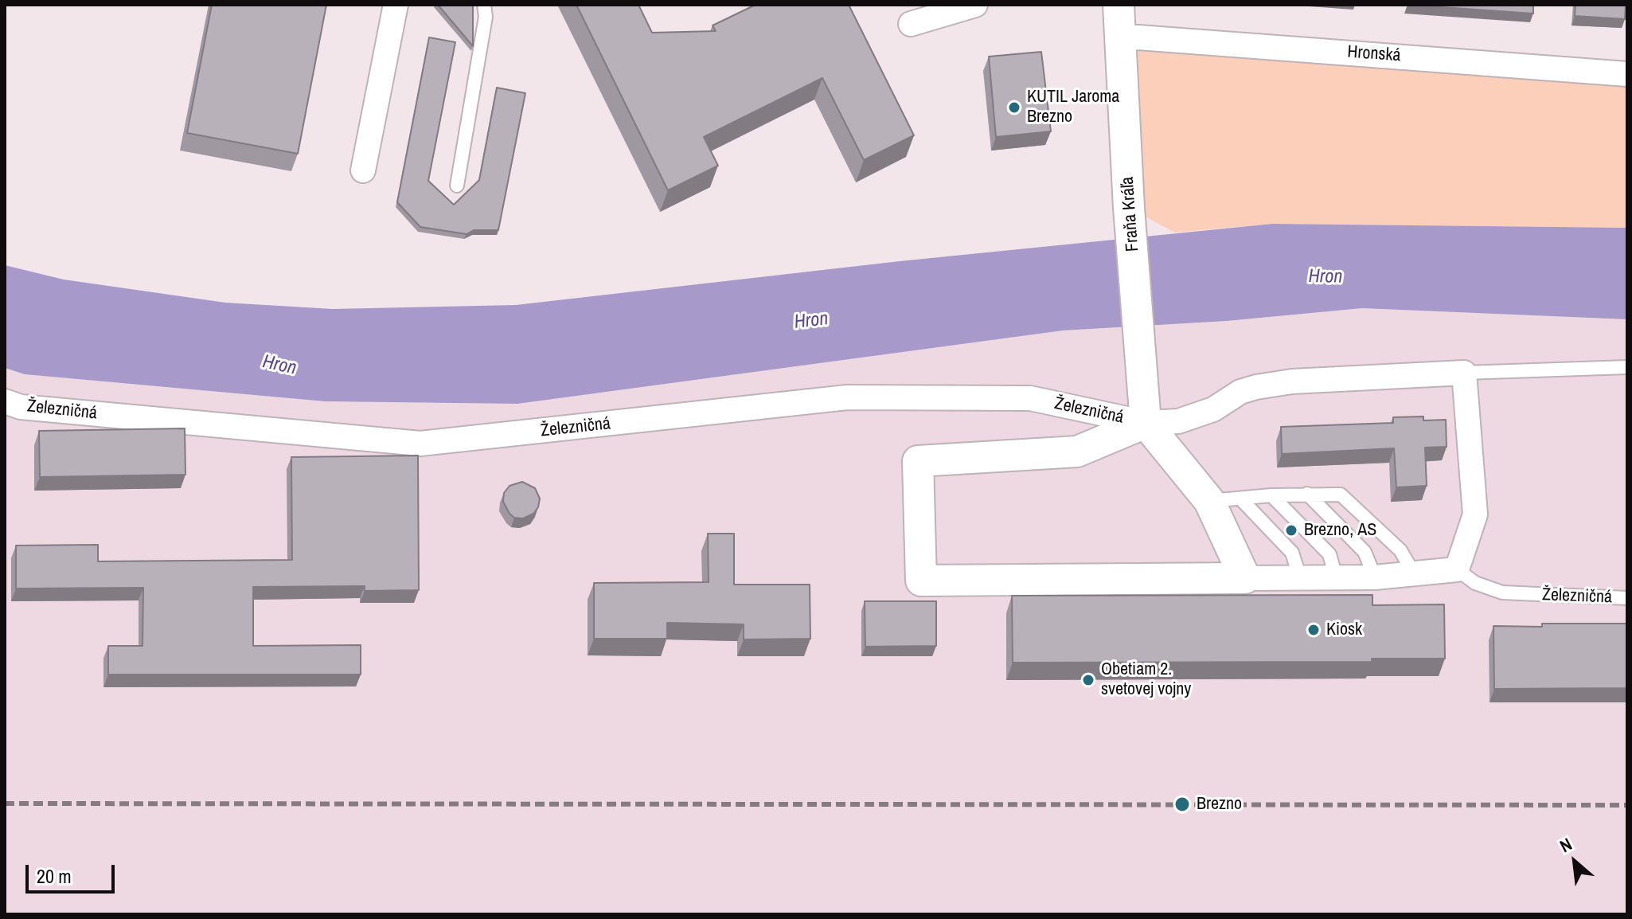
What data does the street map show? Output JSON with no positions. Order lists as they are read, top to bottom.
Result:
{
  "streets": {
    "street": ["Hronská", "Fraňa Kráľa", "Železničná"]
  },
  "crossings": [
    ["Hronská", "Fraňa Kráľa"],
    ["Fraňa Kráľa", "Železničná"]
  ],
  "water": ["Hron"],
  "places": [
    "KUTIL Jaroma Brezno",
    "Brezno, AS",
    "Kiosk",
    "Obetiam 2. svetovej vojny",
    "Brezno"
  ],
  "scale_bar": "20 m",
  "north": "top left"
}
